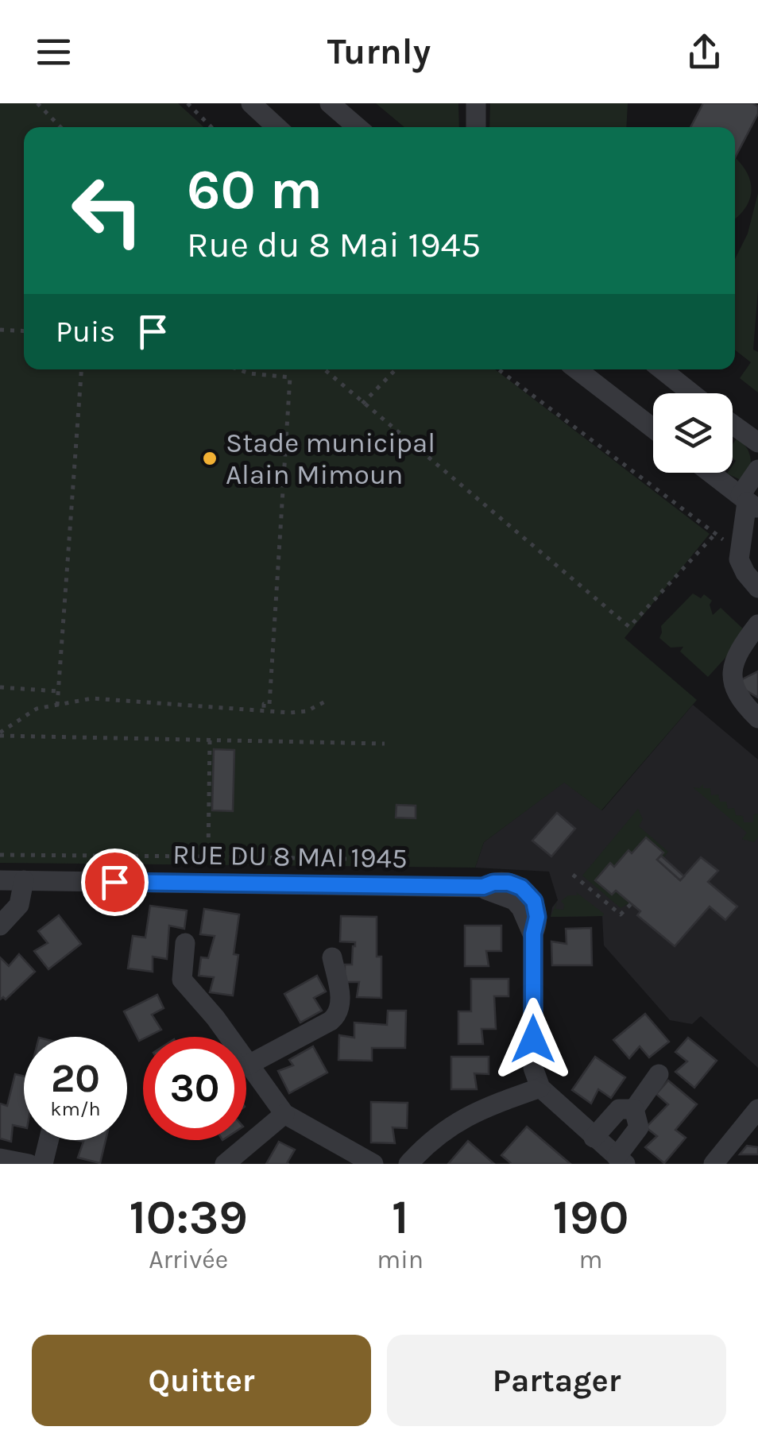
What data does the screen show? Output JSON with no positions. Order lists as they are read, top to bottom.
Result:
{
  "streets": {
    "street": ["RUE DU 8 MAI 1945"]
  },
  "places": ["Stade municipal Alain Mimoun"],
  "page": {
    "header": "Turnly",
    "turn": ["60 m", "Rue du 8 Mai 1945"],
    "then": "Puis",
    "speed": "20 km/h",
    "limit": "30",
    "eta": [
      "10:39",
      "Arrivée",
      "1",
      "min",
      "190",
      "m"
    ],
    "buttons": ["Quitter", "Partager"]
  }
}
